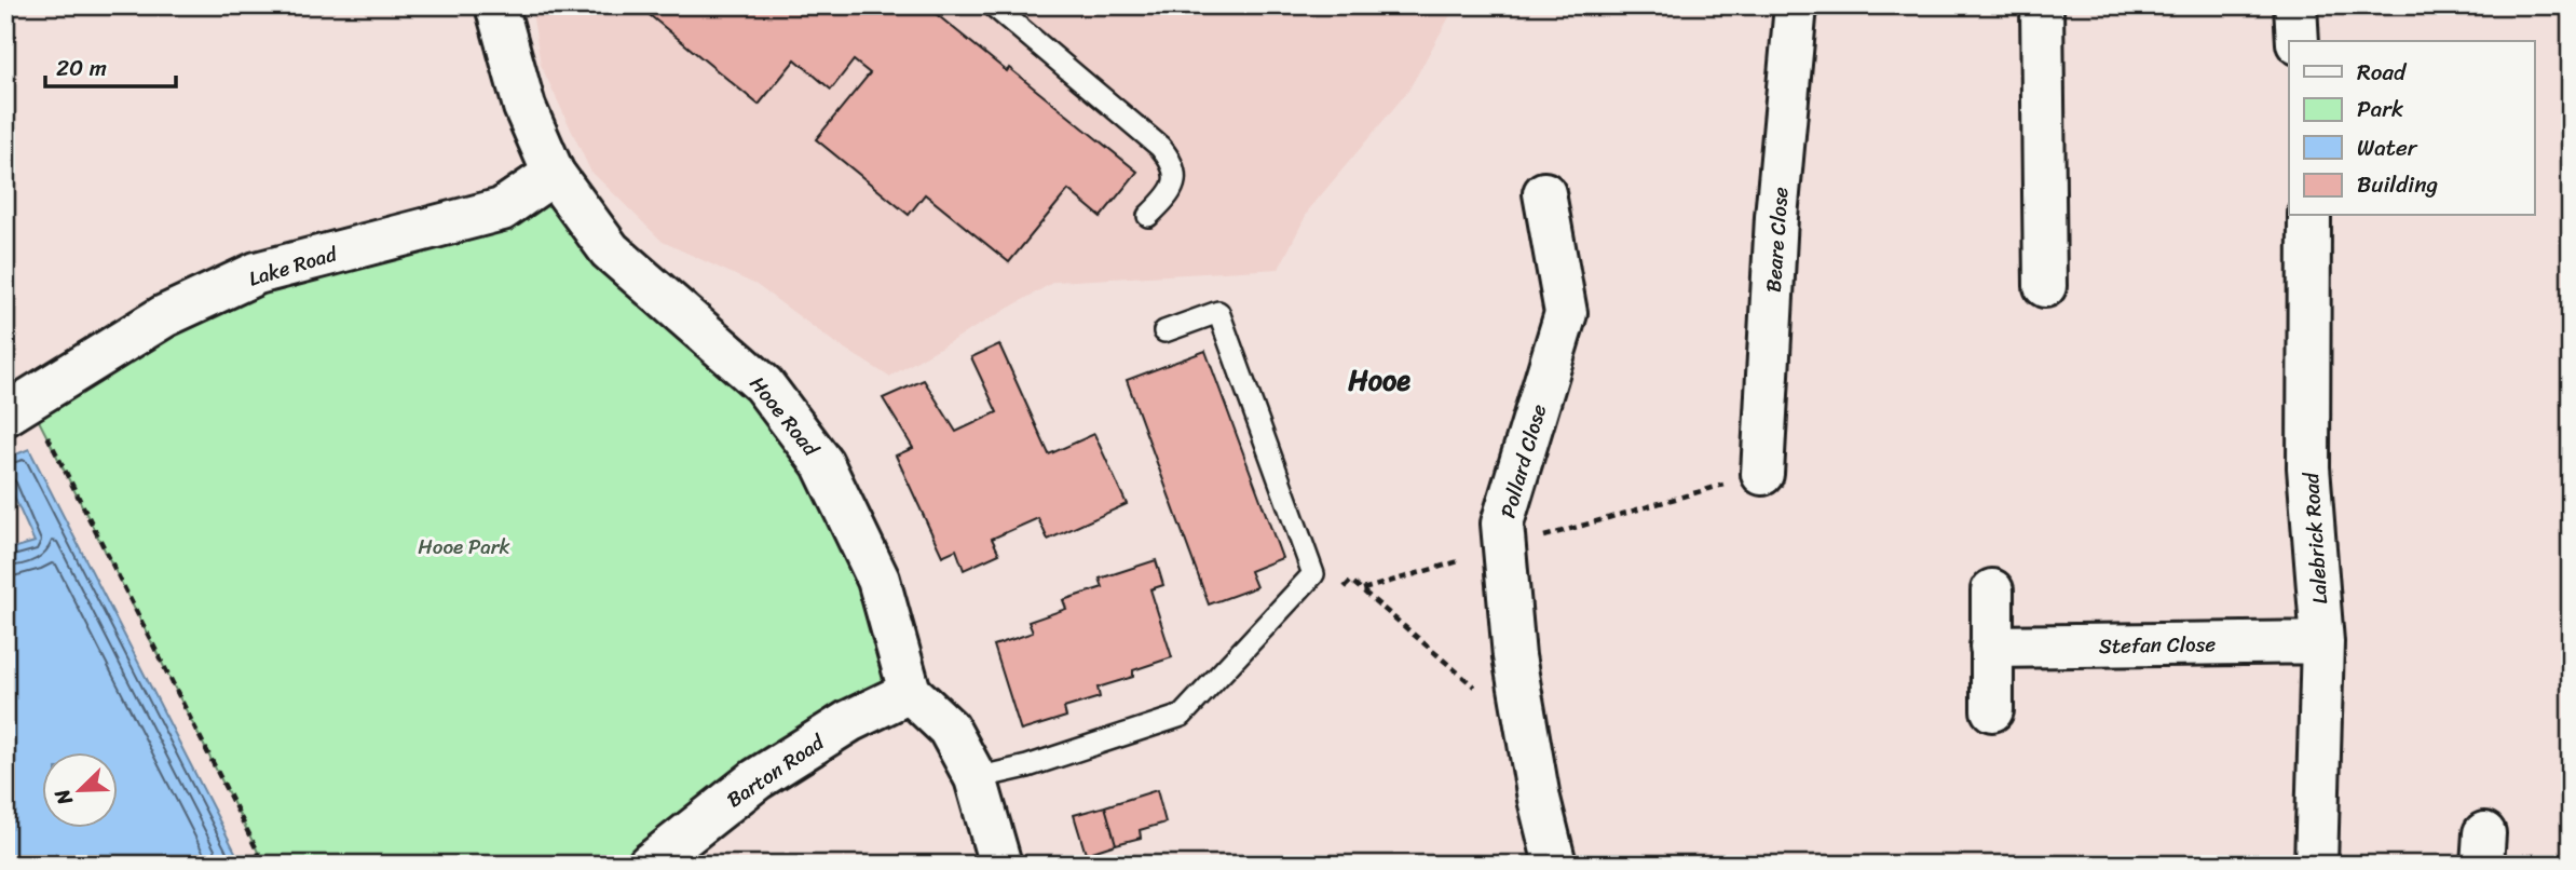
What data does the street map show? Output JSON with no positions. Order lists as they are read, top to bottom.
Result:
{
  "streets": {
    "street": [
      "Beare Close",
      "Lake Road",
      "Hooe Road",
      "Pollard Close",
      "Lalebrick Road",
      "Stefan Close",
      "Barton Road"
    ]
  },
  "crossings": [
    ["Lake Road", "Hooe Road"],
    ["Hooe Road", "Barton Road"],
    ["Lalebrick Road", "Stefan Close"]
  ],
  "districts": ["Hooe"],
  "parks": ["Hooe Park"],
  "legend": [
    "Road",
    "Park",
    "Water",
    "Building"
  ],
  "scale_bar": "20 m",
  "north": "bottom left"
}
